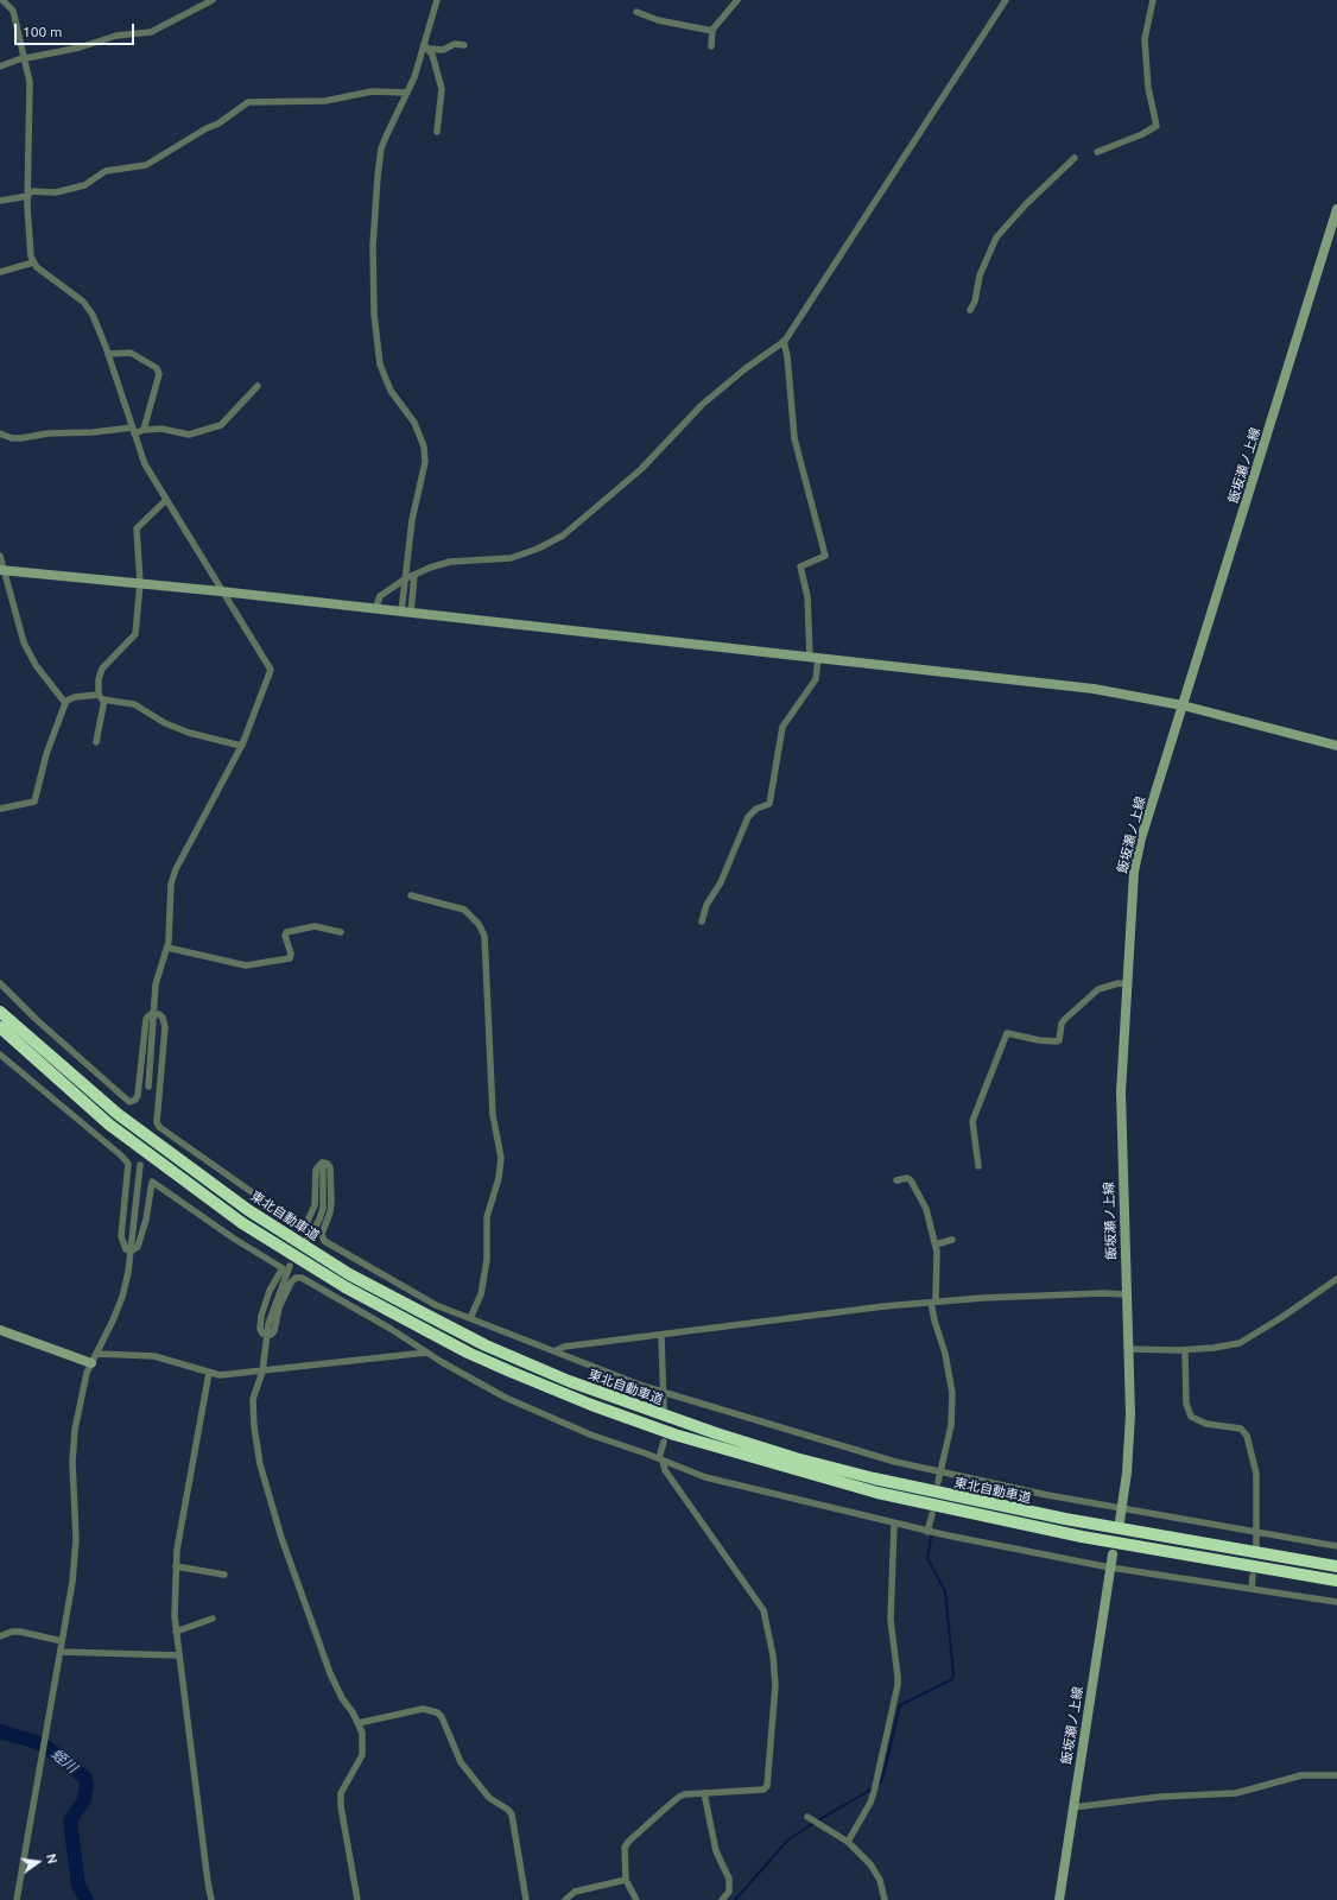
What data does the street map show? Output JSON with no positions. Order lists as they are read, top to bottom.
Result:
{
  "streets": {
    "highway": ["東北自動車道"],
    "main road": ["飯坂瀬ノ上線"]
  },
  "water": ["蛭川"],
  "scale_bar": "100 m",
  "north": "right"
}
